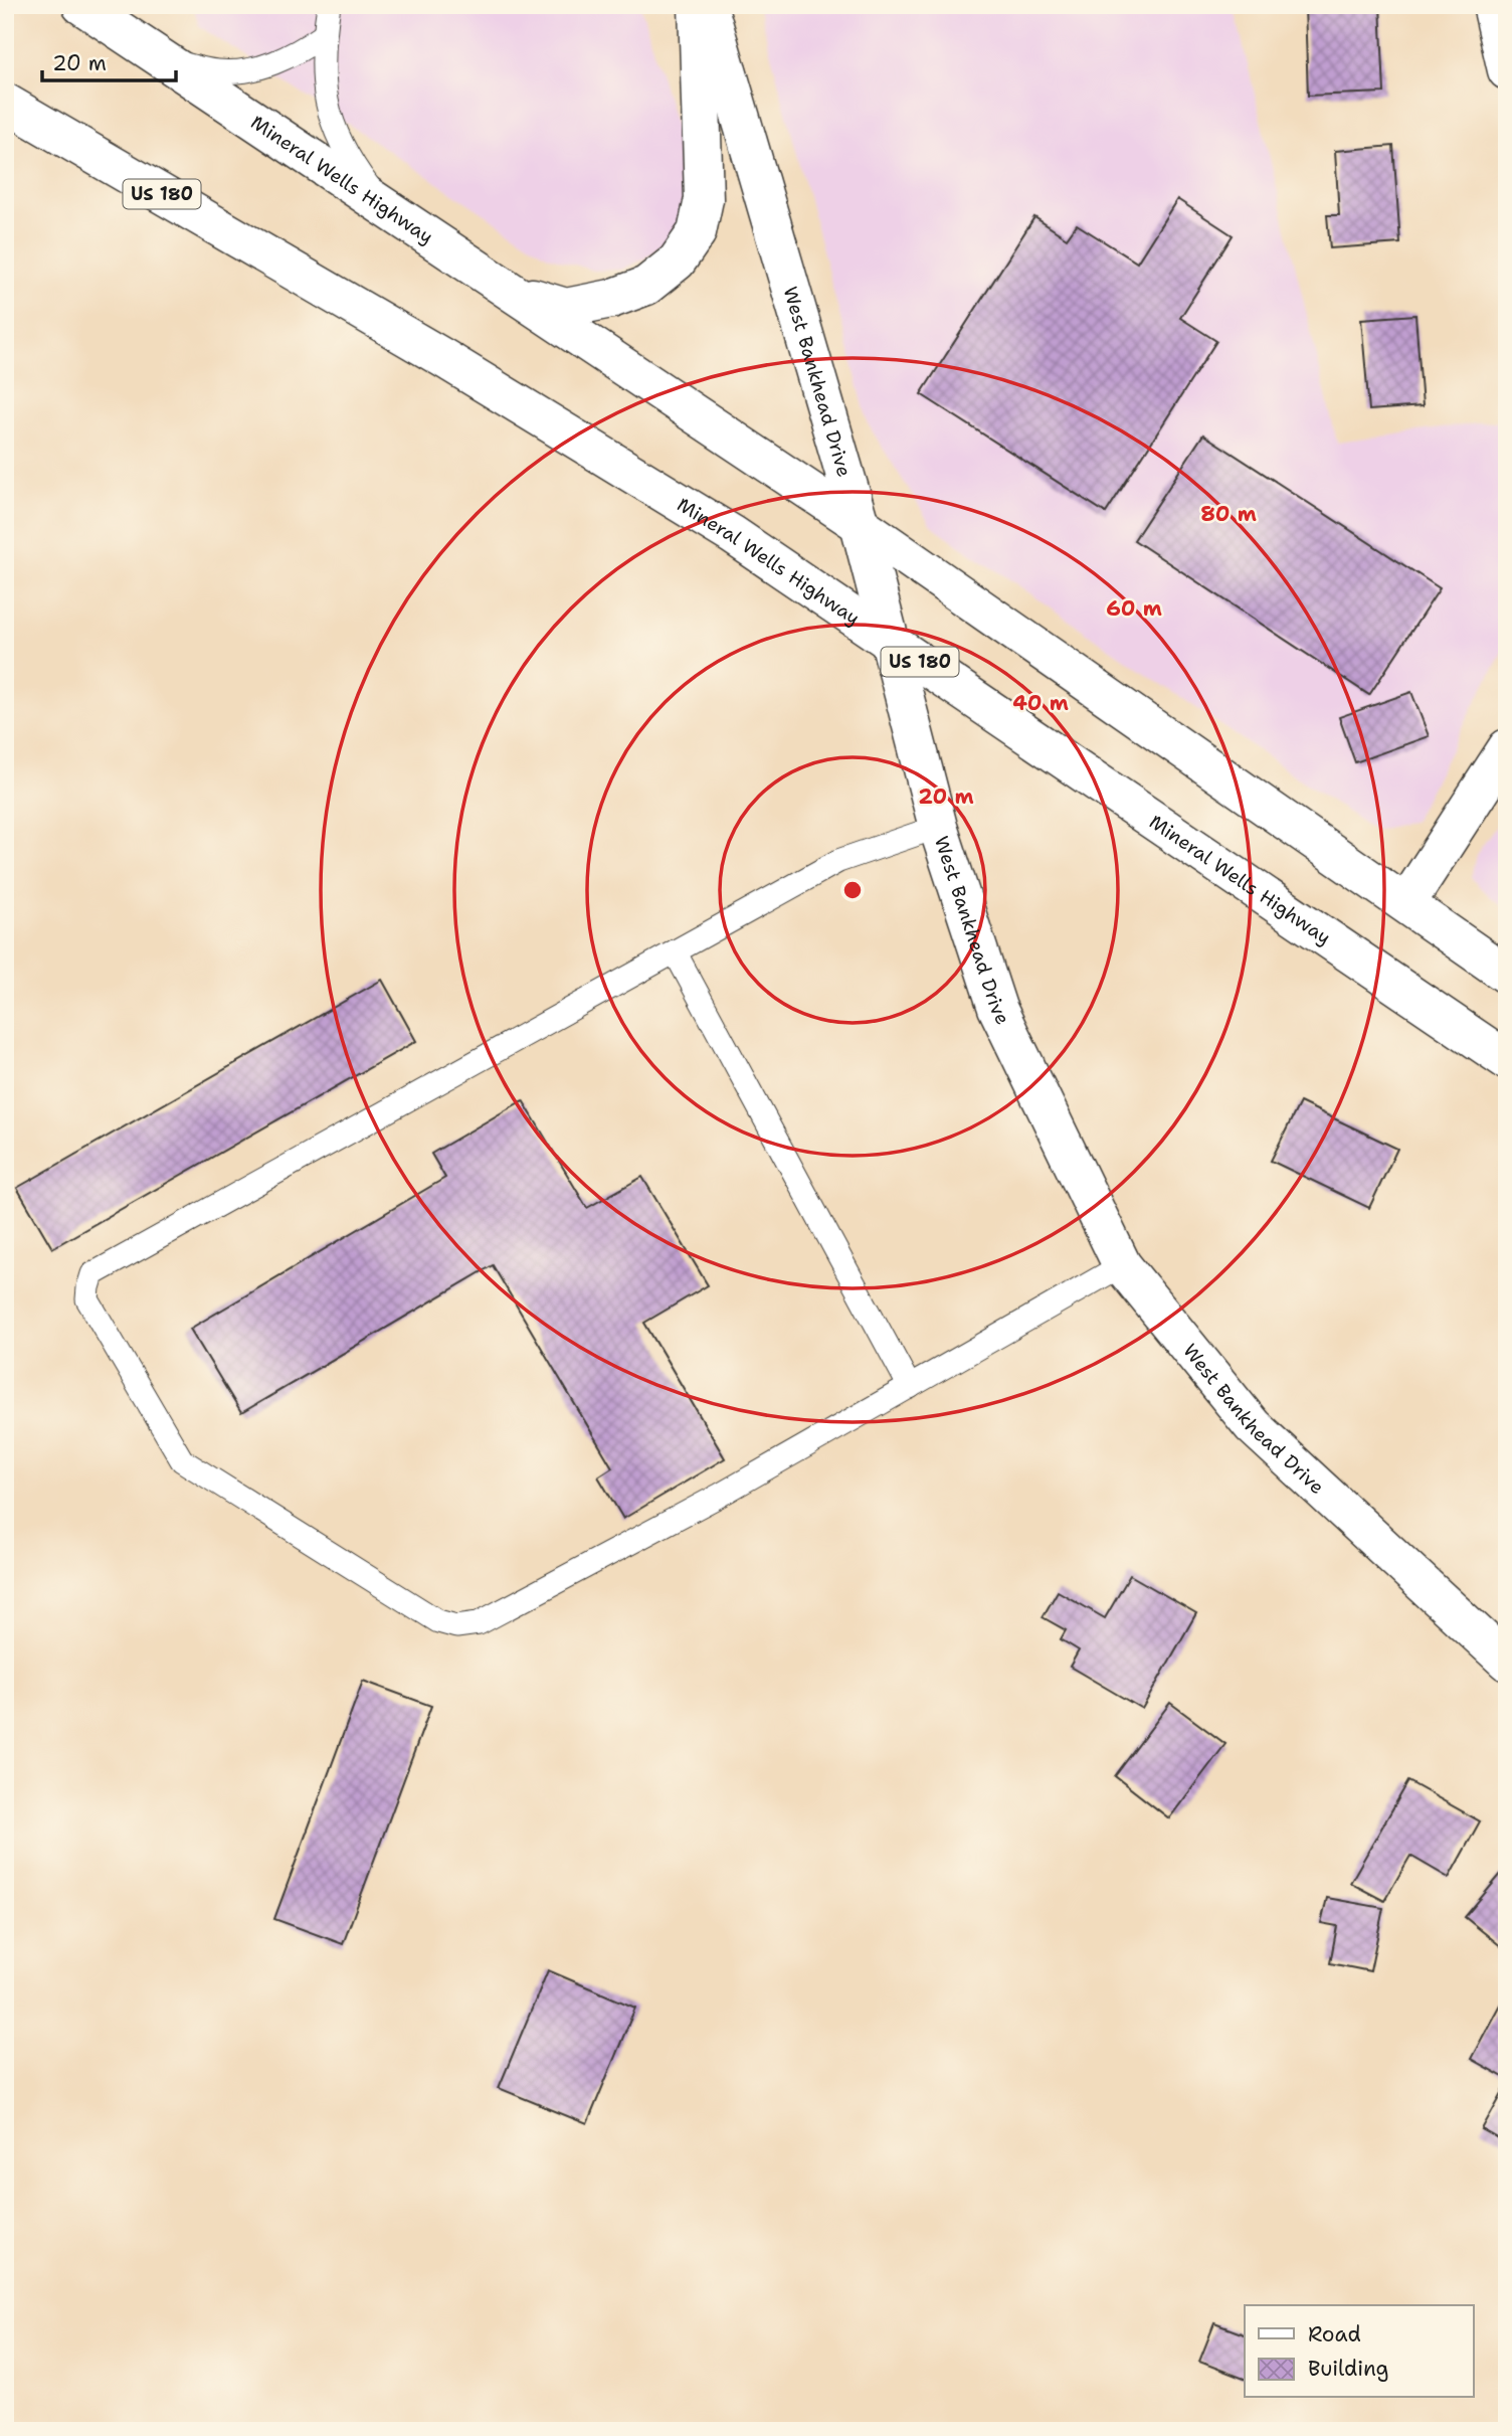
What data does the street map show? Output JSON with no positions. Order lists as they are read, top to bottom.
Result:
{
  "streets": {
    "main road": ["Mineral Wells Highway", "US 180", "West Bankhead Drive"]
  },
  "crossings": [
    ["Mineral Wells Highway", "West Bankhead Drive"]
  ],
  "legend": ["Road", "Building"],
  "scale_bar": "20 m",
  "rings": [
    "80 m",
    "60 m",
    "40 m",
    "20 m"
  ]
}
